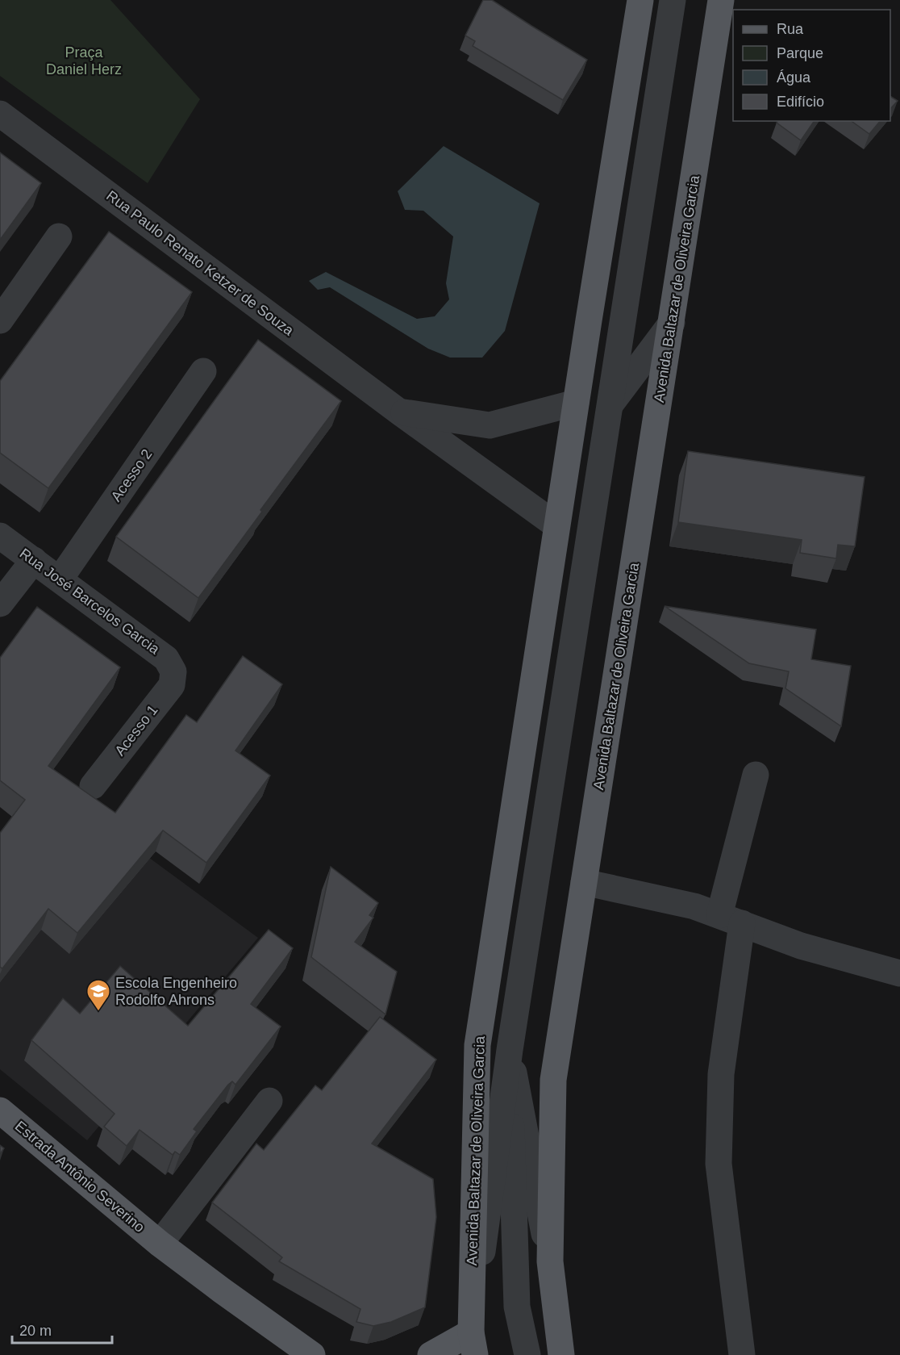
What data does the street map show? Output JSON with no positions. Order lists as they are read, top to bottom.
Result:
{
  "streets": {
    "main road": ["Avenida Baltazar de Oliveira Garcia", "Estrada Antônio Severino"],
    "street": [
      "Rua Paulo Renato Ketzer de Souza",
      "Acesso 2",
      "Rua José Barcelos Garcia",
      "Acesso 1"
    ]
  },
  "crossings": [
    ["Rua Paulo Renato Ketzer de Souza", "Avenida Baltazar de Oliveira Garcia"],
    ["Acesso 2", "Rua José Barcelos Garcia"],
    ["Rua José Barcelos Garcia", "Acesso 1"]
  ],
  "parks": ["Praça Daniel Herz"],
  "places": {
    "school or university": ["Escola Engenheiro Rodolfo Ahrons"]
  },
  "legend": [
    "Rua",
    "Parque",
    "Água",
    "Edifício"
  ],
  "scale_bar": "20 m"
}
